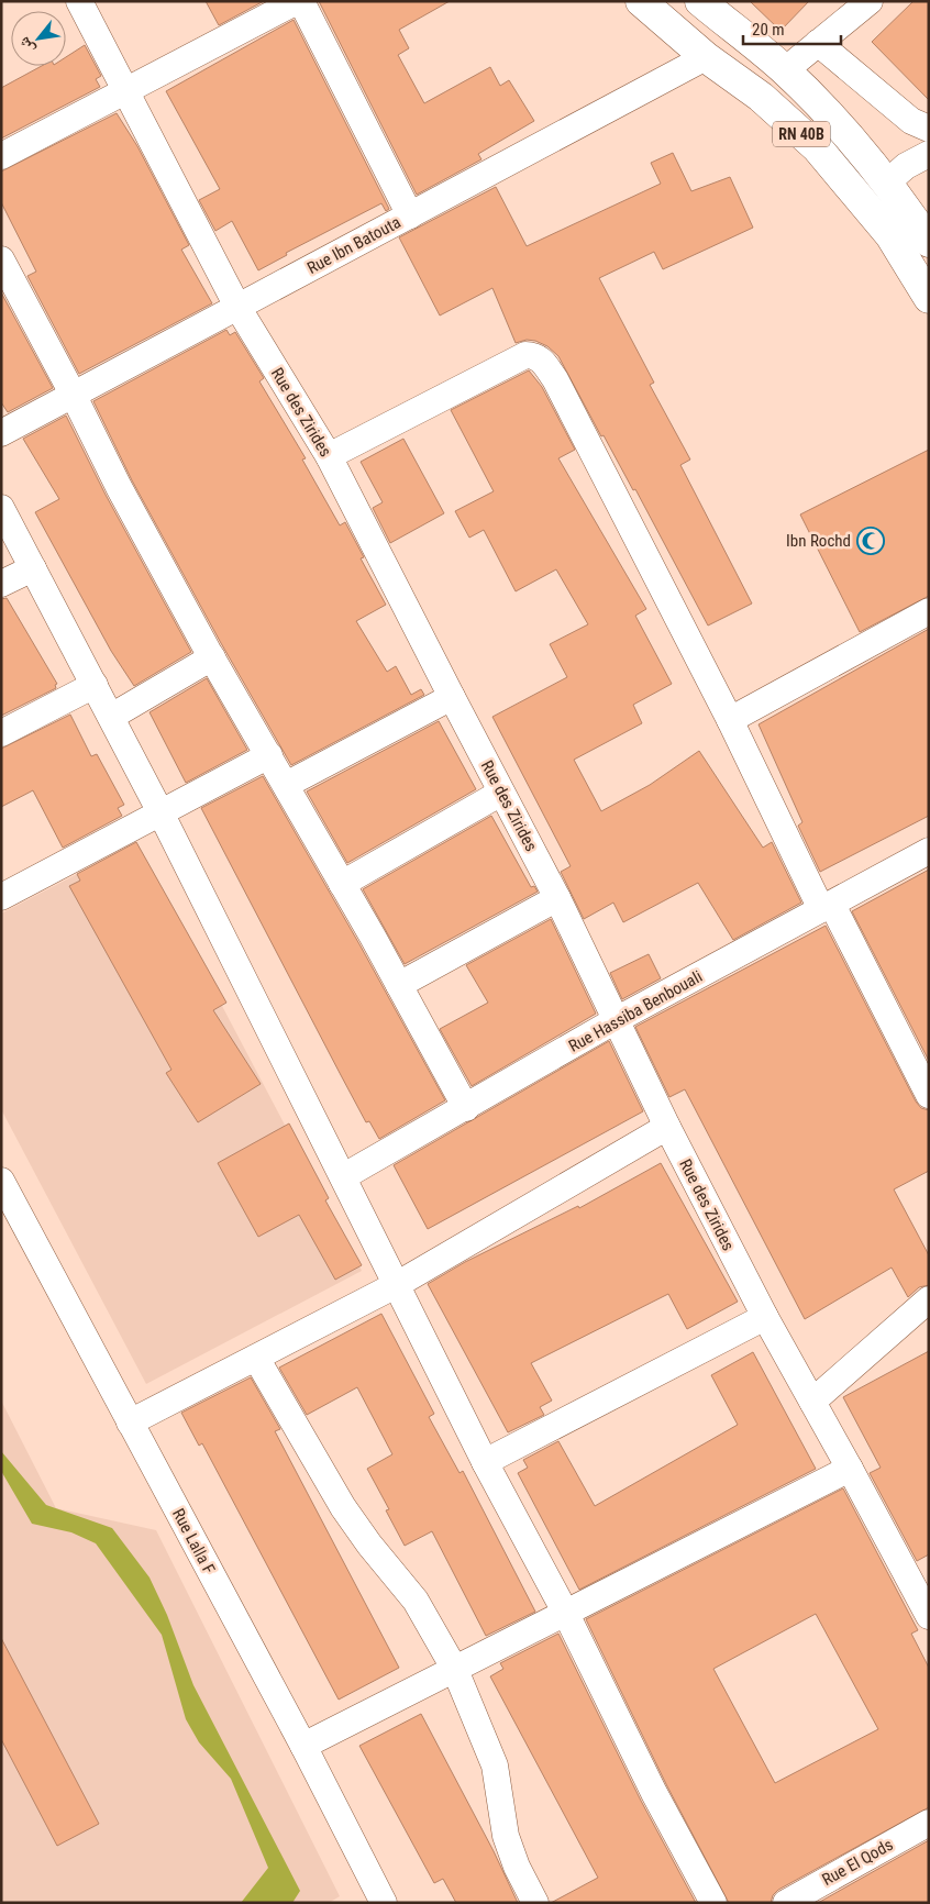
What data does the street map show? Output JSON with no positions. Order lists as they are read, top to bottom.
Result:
{
  "streets": {
    "main road": ["RN 40B"],
    "street": [
      "Rue Ibn Batouta",
      "Rue des Zirides",
      "Rue Hassiba Benbouali",
      "Rue Lalla F",
      "Rue El Qods"
    ]
  },
  "crossings": [
    ["RN 40B", "Rue Ibn Batouta"],
    ["Rue Ibn Batouta", "Rue des Zirides"],
    ["Rue des Zirides", "Rue Hassiba Benbouali"]
  ],
  "places": {
    "mosque": ["Ibn Rochd"]
  },
  "scale_bar": "20 m",
  "north": "bottom left"
}
